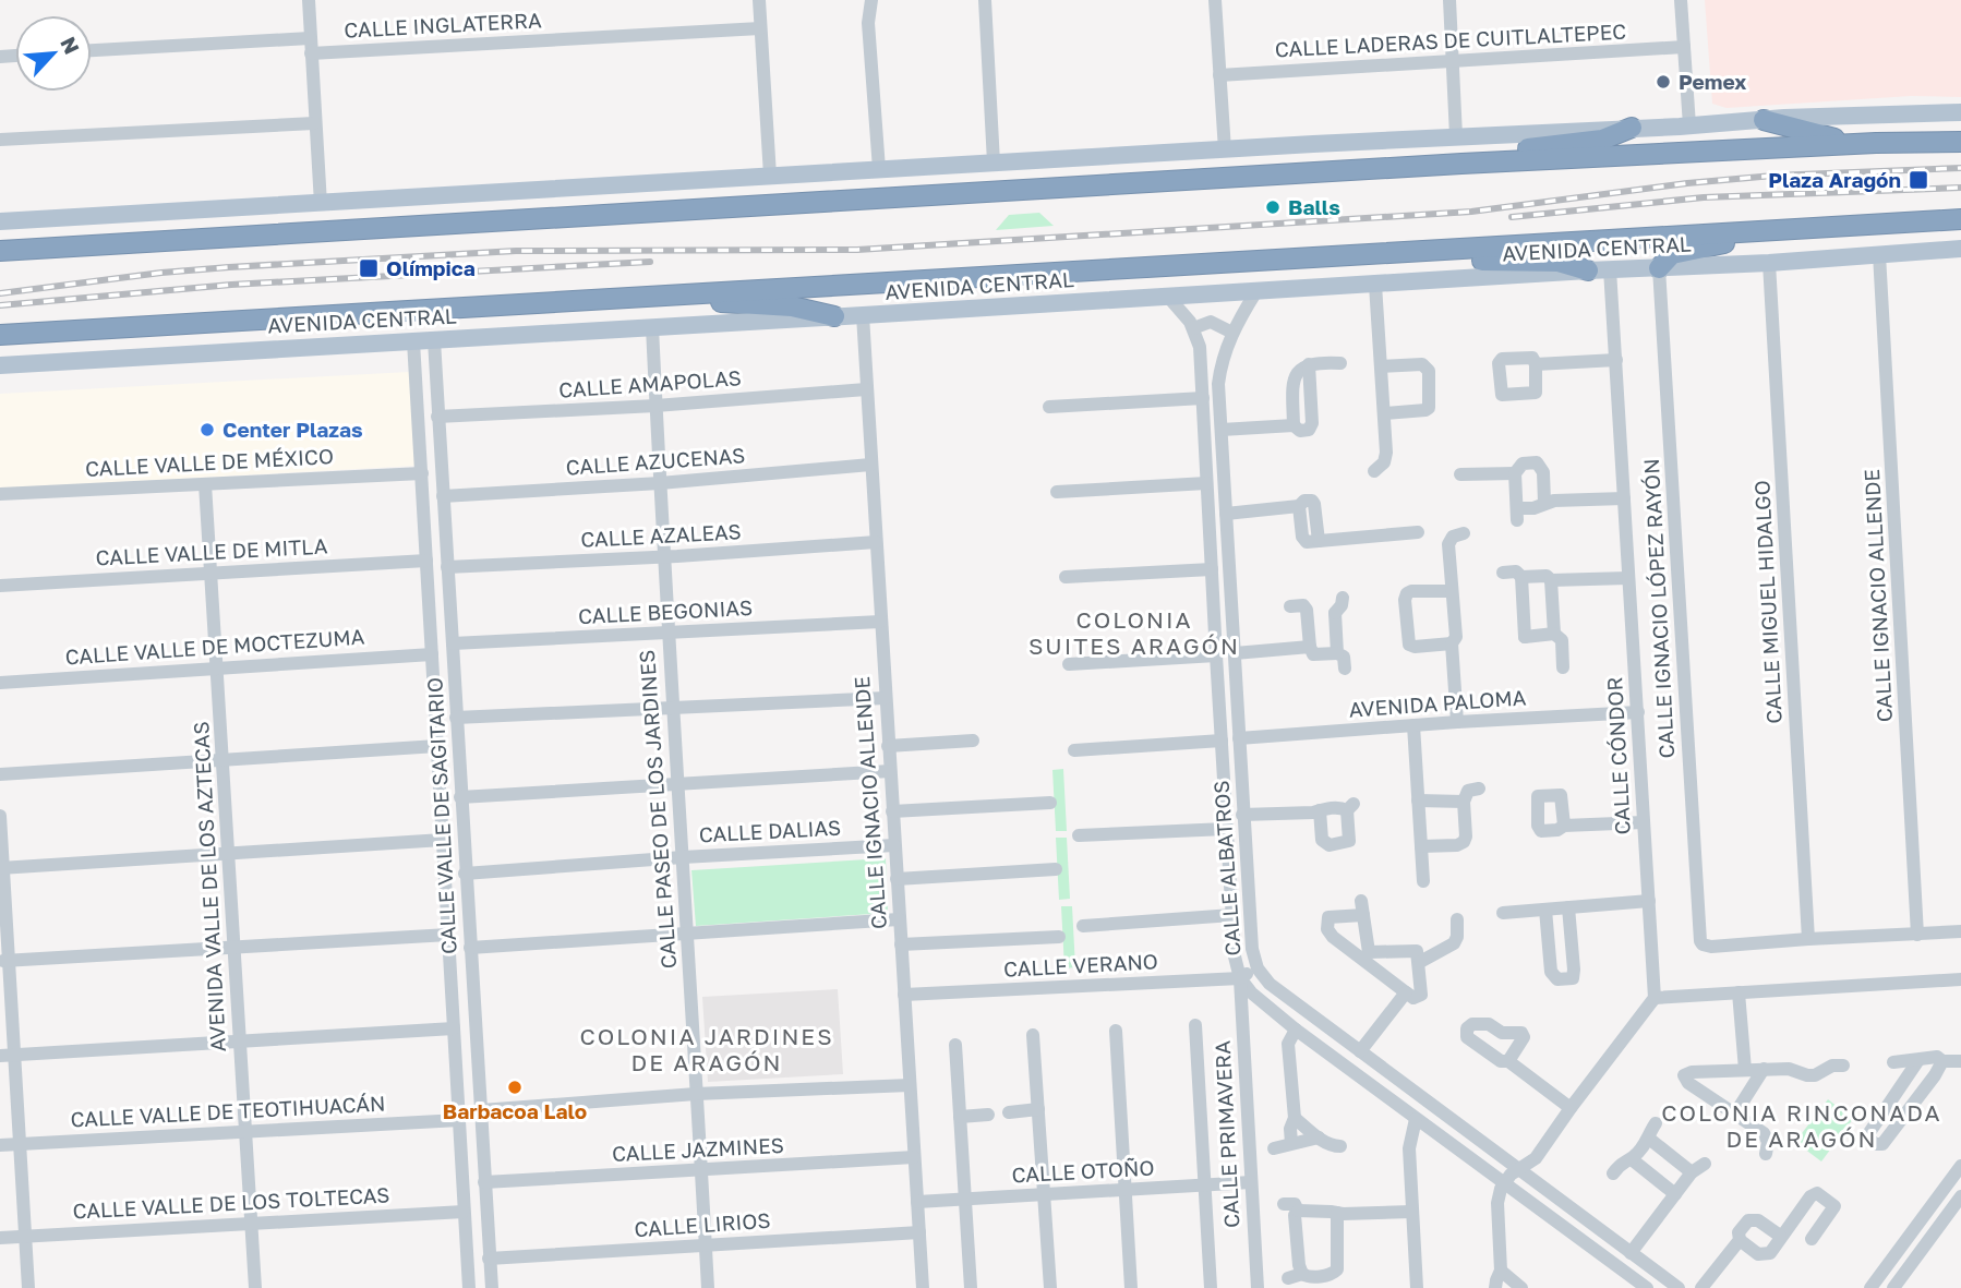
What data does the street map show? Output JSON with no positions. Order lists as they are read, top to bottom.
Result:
{
  "streets": {
    "highway": ["AVENIDA CENTRAL"],
    "street": [
      "CALLE INGLATERRA",
      "CALLE LADERAS DE CUITLALTEPEC",
      "CALLE AMAPOLAS",
      "CALLE AZUCENAS",
      "CALLE VALLE DE MÉXICO",
      "CALLE AZALEAS",
      "CALLE VALLE DE MITLA",
      "CALLE IGNACIO ALLENDE",
      "CALLE MIGUEL HIDALGO",
      "CALLE IGNACIO LÓPEZ RAYÓN",
      "CALLE BEGONIAS",
      "CALLE VALLE DE MOCTEZUMA",
      "AVENIDA PALOMA",
      "CALLE CÓNDOR",
      "CALLE PASEO DE LOS JARDINES",
      "CALLE VALLE DE SAGITARIO",
      "CALLE DALIAS",
      "CALLE ALBATROS",
      "AVENIDA VALLE DE LOS AZTECAS",
      "CALLE VERANO",
      "CALLE VALLE DE TEOTIHUACÁN",
      "CALLE PRIMAVERA",
      "CALLE JAZMINES",
      "CALLE OTOÑO",
      "CALLE VALLE DE LOS TOLTECAS",
      "CALLE LIRIOS"
    ]
  },
  "crossings": [
    ["AVENIDA CENTRAL", "CALLE IGNACIO ALLENDE"],
    ["AVENIDA CENTRAL", "CALLE MIGUEL HIDALGO"],
    ["AVENIDA CENTRAL", "CALLE IGNACIO LÓPEZ RAYÓN"],
    ["AVENIDA CENTRAL", "CALLE CÓNDOR"],
    ["AVENIDA CENTRAL", "CALLE PASEO DE LOS JARDINES"],
    ["AVENIDA CENTRAL", "CALLE VALLE DE SAGITARIO"],
    ["AVENIDA CENTRAL", "CALLE ALBATROS"],
    ["CALLE AMAPOLAS", "CALLE IGNACIO ALLENDE"],
    ["CALLE AMAPOLAS", "CALLE PASEO DE LOS JARDINES"],
    ["CALLE AMAPOLAS", "CALLE VALLE DE SAGITARIO"],
    ["CALLE AZUCENAS", "CALLE IGNACIO ALLENDE"],
    ["CALLE AZUCENAS", "CALLE PASEO DE LOS JARDINES"],
    ["CALLE AZUCENAS", "CALLE VALLE DE SAGITARIO"],
    ["CALLE VALLE DE MÉXICO", "CALLE VALLE DE SAGITARIO"],
    ["CALLE VALLE DE MÉXICO", "AVENIDA VALLE DE LOS AZTECAS"],
    ["CALLE AZALEAS", "CALLE IGNACIO ALLENDE"],
    ["CALLE AZALEAS", "CALLE PASEO DE LOS JARDINES"],
    ["CALLE AZALEAS", "CALLE VALLE DE SAGITARIO"],
    ["CALLE VALLE DE MITLA", "CALLE VALLE DE SAGITARIO"],
    ["CALLE VALLE DE MITLA", "AVENIDA VALLE DE LOS AZTECAS"],
    ["CALLE IGNACIO ALLENDE", "CALLE BEGONIAS"],
    ["CALLE IGNACIO ALLENDE", "CALLE DALIAS"],
    ["CALLE IGNACIO ALLENDE", "CALLE VERANO"],
    ["CALLE IGNACIO ALLENDE", "CALLE JAZMINES"],
    ["CALLE IGNACIO ALLENDE", "CALLE OTOÑO"],
    ["CALLE IGNACIO ALLENDE", "CALLE LIRIOS"],
    ["CALLE MIGUEL HIDALGO", "CALLE IGNACIO LÓPEZ RAYÓN"],
    ["CALLE BEGONIAS", "CALLE PASEO DE LOS JARDINES"],
    ["CALLE BEGONIAS", "CALLE VALLE DE SAGITARIO"],
    ["CALLE VALLE DE MOCTEZUMA", "CALLE VALLE DE SAGITARIO"],
    ["CALLE VALLE DE MOCTEZUMA", "AVENIDA VALLE DE LOS AZTECAS"],
    ["AVENIDA PALOMA", "CALLE CÓNDOR"],
    ["AVENIDA PALOMA", "CALLE ALBATROS"],
    ["CALLE PASEO DE LOS JARDINES", "CALLE DALIAS"],
    ["CALLE PASEO DE LOS JARDINES", "CALLE JAZMINES"],
    ["CALLE PASEO DE LOS JARDINES", "CALLE LIRIOS"],
    ["CALLE VALLE DE SAGITARIO", "CALLE DALIAS"],
    ["CALLE VALLE DE SAGITARIO", "CALLE VALLE DE TEOTIHUACÁN"],
    ["CALLE VALLE DE SAGITARIO", "CALLE JAZMINES"],
    ["CALLE VALLE DE SAGITARIO", "CALLE VALLE DE LOS TOLTECAS"],
    ["CALLE VALLE DE SAGITARIO", "CALLE LIRIOS"],
    ["CALLE ALBATROS", "CALLE VERANO"],
    ["CALLE ALBATROS", "CALLE PRIMAVERA"],
    ["AVENIDA VALLE DE LOS AZTECAS", "CALLE VALLE DE TEOTIHUACÁN"],
    ["AVENIDA VALLE DE LOS AZTECAS", "CALLE VALLE DE LOS TOLTECAS"],
    ["CALLE VERANO", "CALLE PRIMAVERA"],
    ["CALLE PRIMAVERA", "CALLE OTOÑO"]
  ],
  "districts": ["COLONIA SUITES ARAGÓN", "COLONIA JARDINES DE ARAGÓN", "COLONIA RINCONADA DE ARAGÓN"],
  "places": {
    "other": [
      "Pemex",
      "Balls",
      "Center Plazas",
      "Barbacoa Lalo"
    ],
    "transit": ["Plaza Aragón", "Olímpica"]
  },
  "north": "top right"
}
